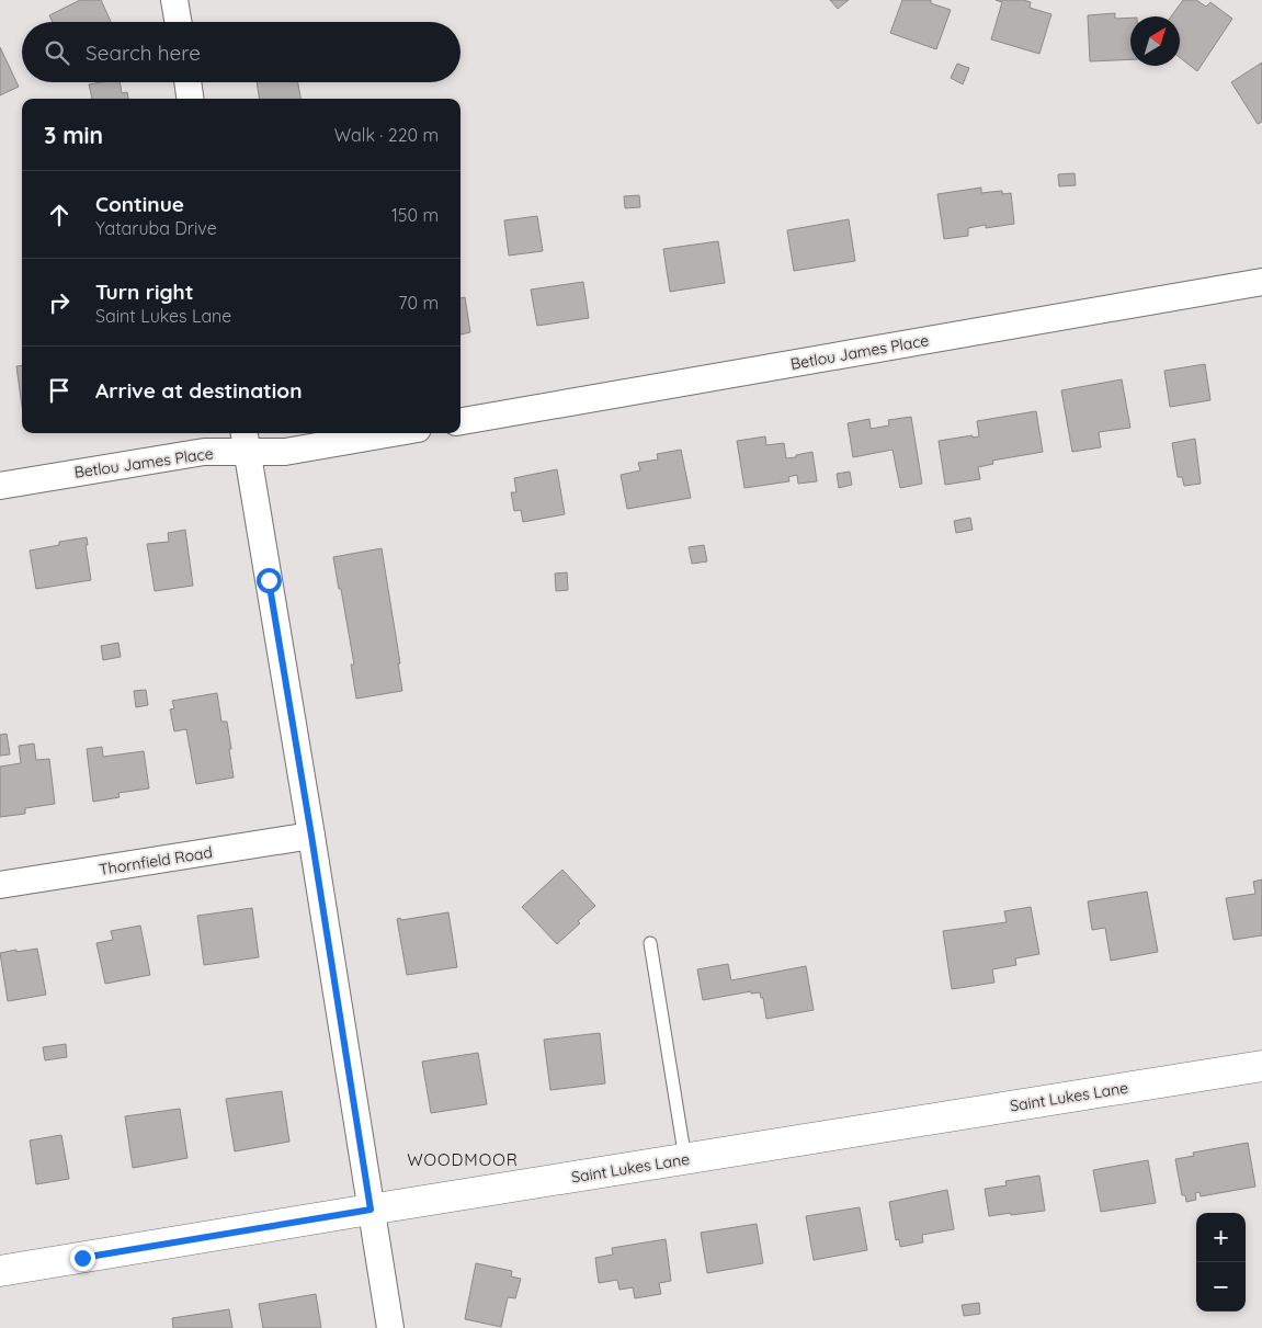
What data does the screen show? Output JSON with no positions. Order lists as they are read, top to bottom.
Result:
{
  "streets": {
    "street": ["Betlou James Place", "Thornfield Road", "Saint Lukes Lane"]
  },
  "districts": ["WOODMOOR"],
  "north": "top right",
  "page": {
    "search": "Search here",
    "heading": ["3 min", "Walk · 220 m"],
    "list": [
      ["Continue", "Yataruba Drive", "150 m"],
      ["Turn right", "Saint Lukes Lane", "70 m"],
      "Arrive at destination"
    ],
    "map_buttons": ["+", "−"]
  }
}
